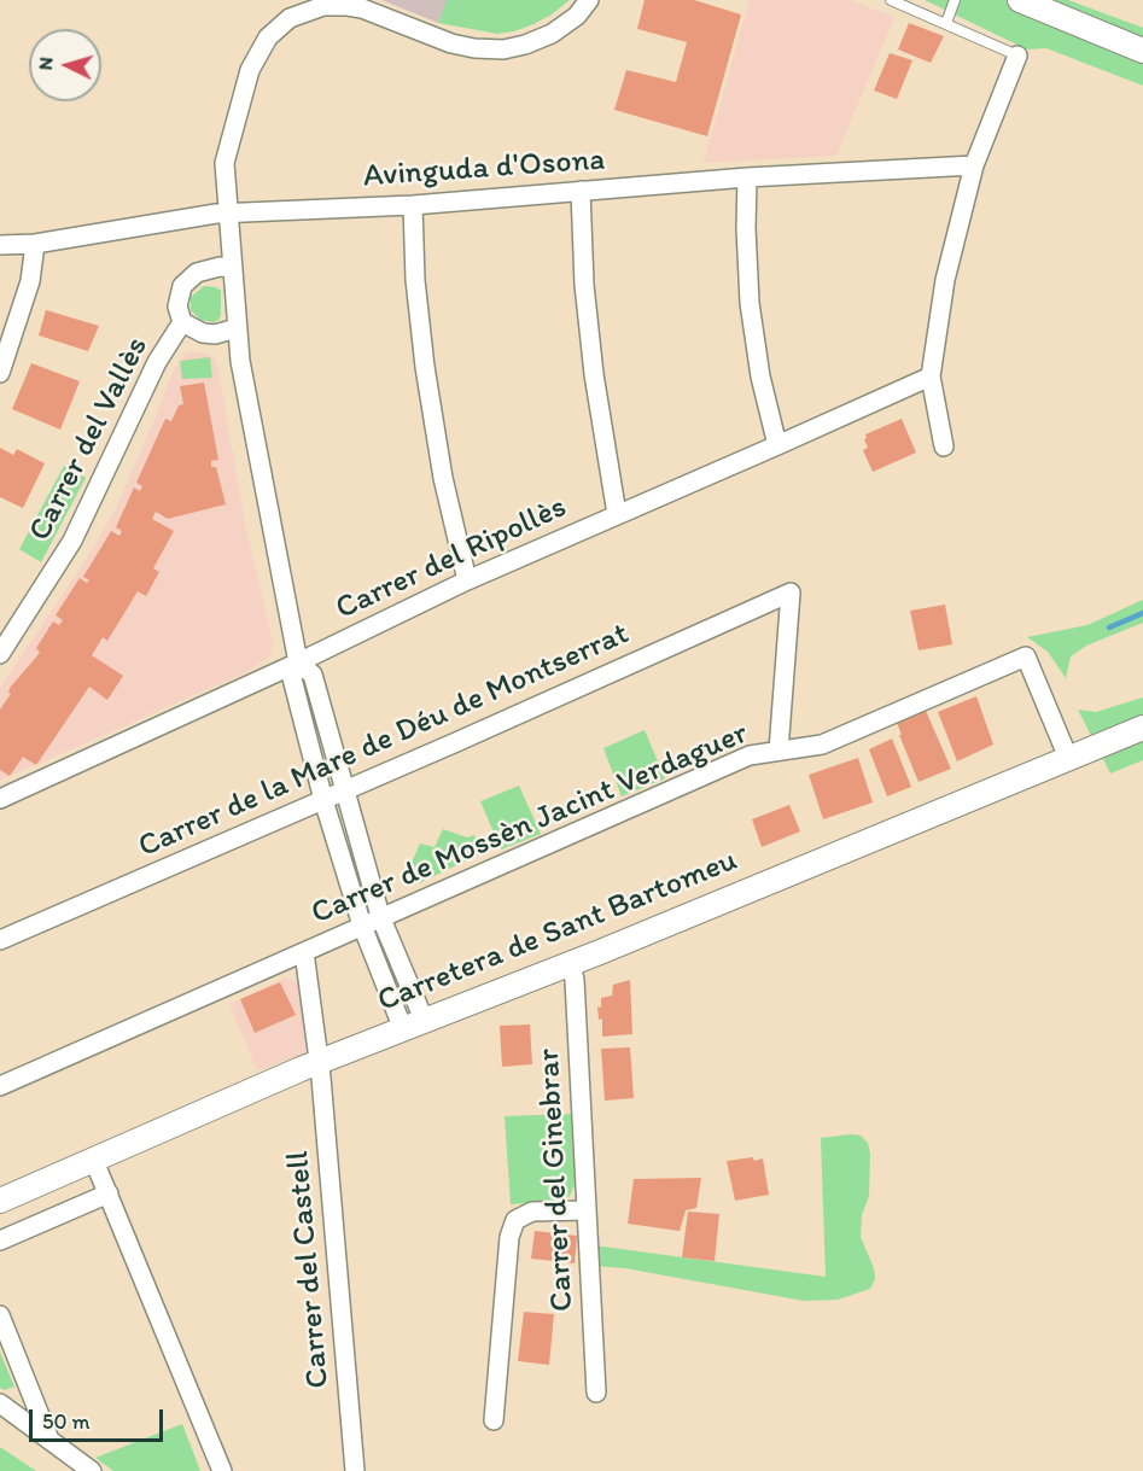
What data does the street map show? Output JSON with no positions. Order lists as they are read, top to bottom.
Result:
{
  "streets": {
    "street": [
      "Avinguda d'Osona",
      "Carrer del Vallès",
      "Carrer del Ripollès",
      "Carrer de la Mare de Déu de Montserrat",
      "Carrer de Mossèn Jacint Verdaguer",
      "Carretera de Sant Bartomeu",
      "Carrer del Ginebrar",
      "Carrer del Castell"
    ]
  },
  "crossings": [
    ["Carrer de la Mare de Déu de Montserrat", "Carrer de Mossèn Jacint Verdaguer"],
    ["Carrer de Mossèn Jacint Verdaguer", "Carretera de Sant Bartomeu"],
    ["Carrer de Mossèn Jacint Verdaguer", "Carrer del Castell"],
    ["Carretera de Sant Bartomeu", "Carrer del Ginebrar"],
    ["Carretera de Sant Bartomeu", "Carrer del Castell"]
  ],
  "scale_bar": "50 m",
  "north": "left"
}
